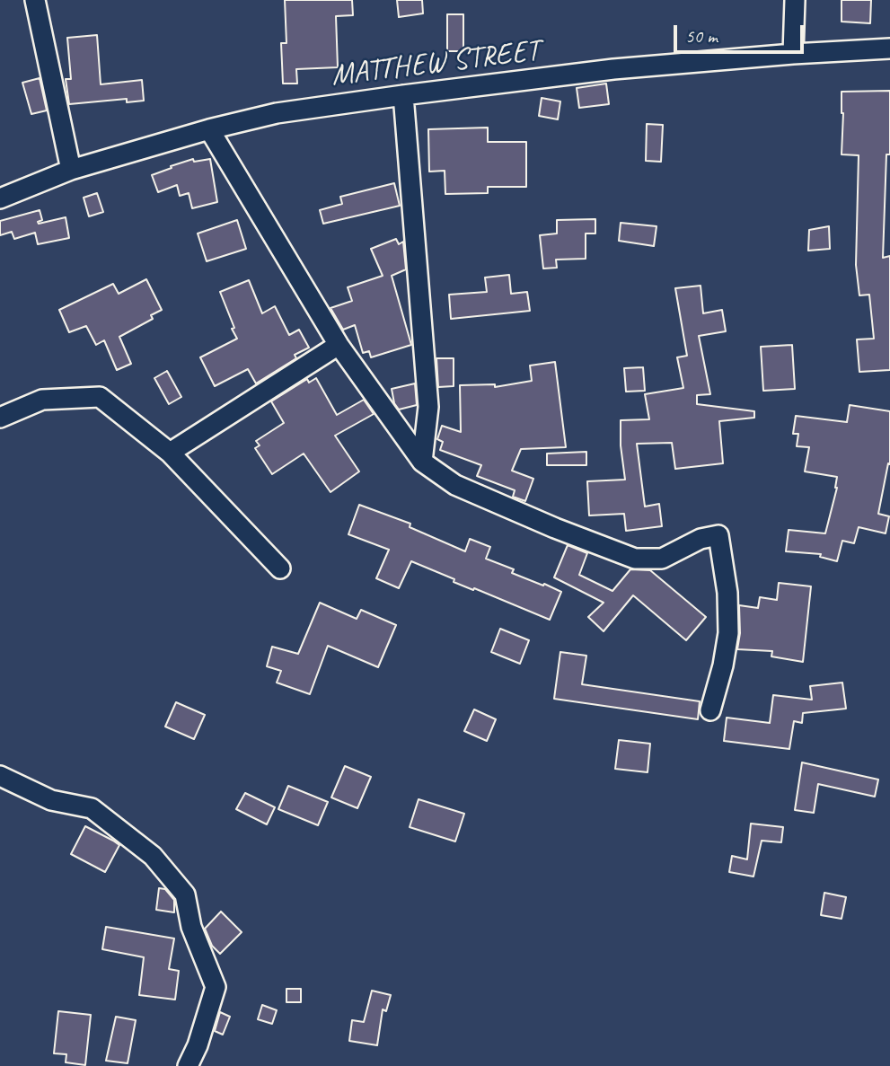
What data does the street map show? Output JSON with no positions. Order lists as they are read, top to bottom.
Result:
{
  "streets": {
    "street": ["MATTHEW STREET"]
  },
  "scale_bar": "50 m"
}
